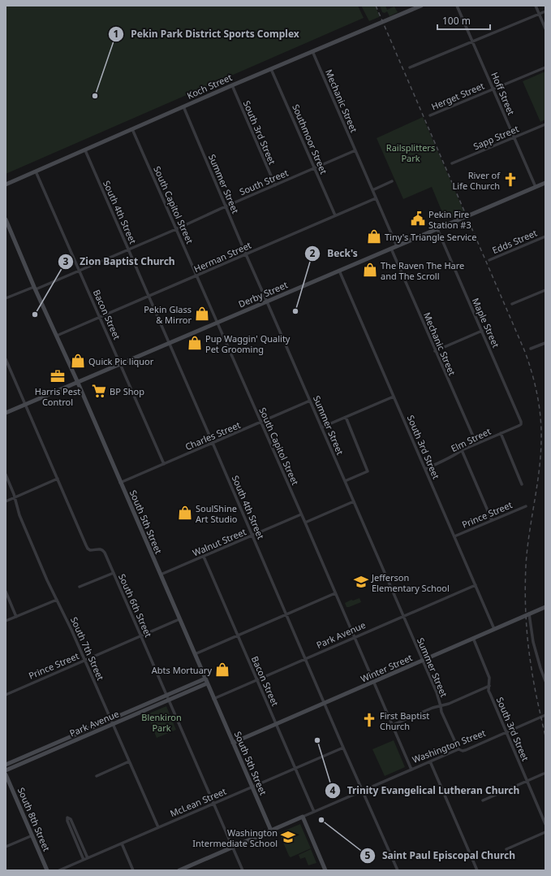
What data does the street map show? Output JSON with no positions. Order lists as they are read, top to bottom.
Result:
{
  "streets": {
    "street": [
      "Koch Street",
      "Hoff Street",
      "Herget Street",
      "Mechanic Street",
      "South 3rd Street",
      "Sapp Street",
      "Southmoor Street",
      "South Street",
      "Summer Street",
      "South Capitol Street",
      "South 4th Street",
      "Edds Street",
      "Herman Street",
      "Derby Street",
      "Bacon Street",
      "Maple Street",
      "Charles Street",
      "Elm Street",
      "Prince Street",
      "South 5th Street",
      "Walnut Street",
      "South 6th Street",
      "Park Avenue",
      "South 7th Street",
      "Winter Street",
      "Washington Street",
      "McLean Street",
      "South 8th Street"
    ]
  },
  "crossings": [
    ["Koch Street", "Mechanic Street"],
    ["Koch Street", "South 3rd Street"],
    ["Koch Street", "Southmoor Street"],
    ["Koch Street", "Summer Street"],
    ["Koch Street", "South Capitol Street"],
    ["Koch Street", "South 4th Street"],
    ["Koch Street", "Bacon Street"],
    ["Hoff Street", "Herget Street"],
    ["Hoff Street", "Sapp Street"],
    ["Hoff Street", "Derby Street"],
    ["Mechanic Street", "South Street"],
    ["Mechanic Street", "Herman Street"],
    ["Mechanic Street", "Derby Street"],
    ["Mechanic Street", "Elm Street"],
    ["South 3rd Street", "South Street"],
    ["South 3rd Street", "Derby Street"],
    ["South 3rd Street", "Elm Street"],
    ["South 3rd Street", "Prince Street"],
    ["South 3rd Street", "Park Avenue"],
    ["South 3rd Street", "Winter Street"],
    ["South 3rd Street", "Washington Street"],
    ["Southmoor Street", "South Street"],
    ["Southmoor Street", "Herman Street"],
    ["South Street", "Summer Street"],
    ["South Street", "South Capitol Street"],
    ["South Street", "South 4th Street"],
    ["South Street", "Bacon Street"],
    ["South Street", "South 5th Street"],
    ["Summer Street", "Herman Street"],
    ["Summer Street", "Derby Street"],
    ["Summer Street", "Charles Street"],
    ["Summer Street", "Park Avenue"],
    ["Summer Street", "Winter Street"],
    ["Summer Street", "Washington Street"],
    ["South Capitol Street", "Herman Street"],
    ["South Capitol Street", "Derby Street"],
    ["South Capitol Street", "Charles Street"],
    ["South Capitol Street", "Walnut Street"],
    ["South Capitol Street", "Park Avenue"],
    ["South Capitol Street", "Winter Street"],
    ["South Capitol Street", "Washington Street"],
    ["South 4th Street", "Herman Street"],
    ["South 4th Street", "Derby Street"],
    ["South 4th Street", "Charles Street"],
    ["South 4th Street", "Walnut Street"],
    ["South 4th Street", "Park Avenue"],
    ["South 4th Street", "Winter Street"],
    ["South 4th Street", "Washington Street"],
    ["South 4th Street", "McLean Street"],
    ["Herman Street", "Bacon Street"],
    ["Herman Street", "South 5th Street"],
    ["Derby Street", "Bacon Street"],
    ["Derby Street", "Maple Street"],
    ["Derby Street", "South 5th Street"],
    ["Derby Street", "South 6th Street"],
    ["Bacon Street", "Charles Street"],
    ["Bacon Street", "Walnut Street"],
    ["Bacon Street", "Park Avenue"],
    ["Bacon Street", "Winter Street"],
    ["Bacon Street", "Washington Street"],
    ["Bacon Street", "McLean Street"],
    ["Maple Street", "Elm Street"],
    ["Charles Street", "South 5th Street"],
    ["Prince Street", "South 5th Street"],
    ["Prince Street", "South 6th Street"],
    ["Prince Street", "South 7th Street"],
    ["South 5th Street", "Walnut Street"],
    ["South 5th Street", "Park Avenue"],
    ["South 5th Street", "Winter Street"],
    ["South 5th Street", "Washington Street"],
    ["South 5th Street", "McLean Street"],
    ["South 6th Street", "Park Avenue"],
    ["South 6th Street", "Washington Street"],
    ["South 6th Street", "McLean Street"],
    ["Park Avenue", "South 7th Street"],
    ["South 7th Street", "McLean Street"]
  ],
  "parks": ["Railsplitters Park", "Blenkiron Park"],
  "places": {
    "other": [
      "Pekin Park District Sports Complex",
      "Beck's",
      "Zion Baptist Church",
      "Trinity Evangelical Lutheran Church",
      "Saint Paul Episcopal Church"
    ],
    "church": ["River of Life Church", "First Baptist Church"],
    "public building": ["Pekin Fire Station #3"],
    "shop": [
      "Tiny's Triangle Service",
      "The Raven The Hare and The Scroll",
      "Pekin Glass & Mirror",
      "Pup Waggin' Quality Pet Grooming",
      "Quick Pic liquor",
      "SoulShine Art Studio",
      "Abts Mortuary"
    ],
    "office": ["Harris Pest Control"],
    "supermarket": ["BP Shop"],
    "school or university": ["Jefferson Elementary School", "Washington Intermediate School"]
  },
  "scale_bar": "100 m"
}
